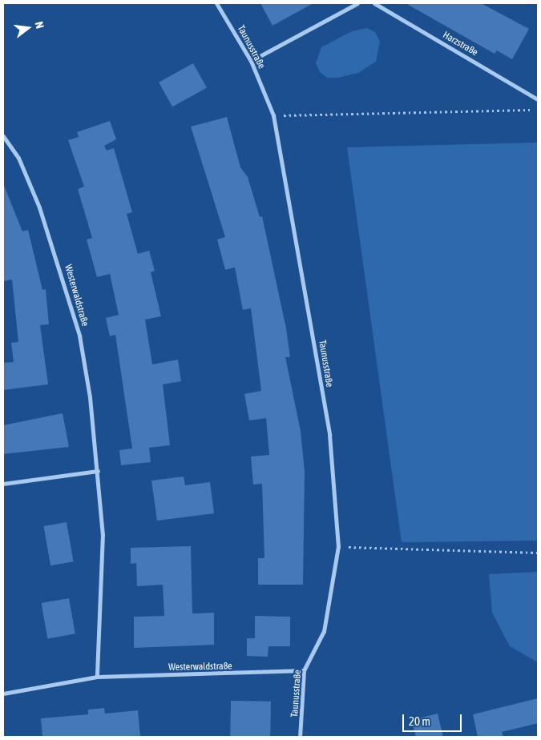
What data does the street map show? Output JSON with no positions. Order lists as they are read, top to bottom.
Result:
{
  "streets": {
    "street": ["Harzstraße", "Taunusstraße", "Westerwaldstraße"]
  },
  "crossings": [
    ["Taunusstraße", "Westerwaldstraße"]
  ],
  "scale_bar": "20 m",
  "north": "right"
}
